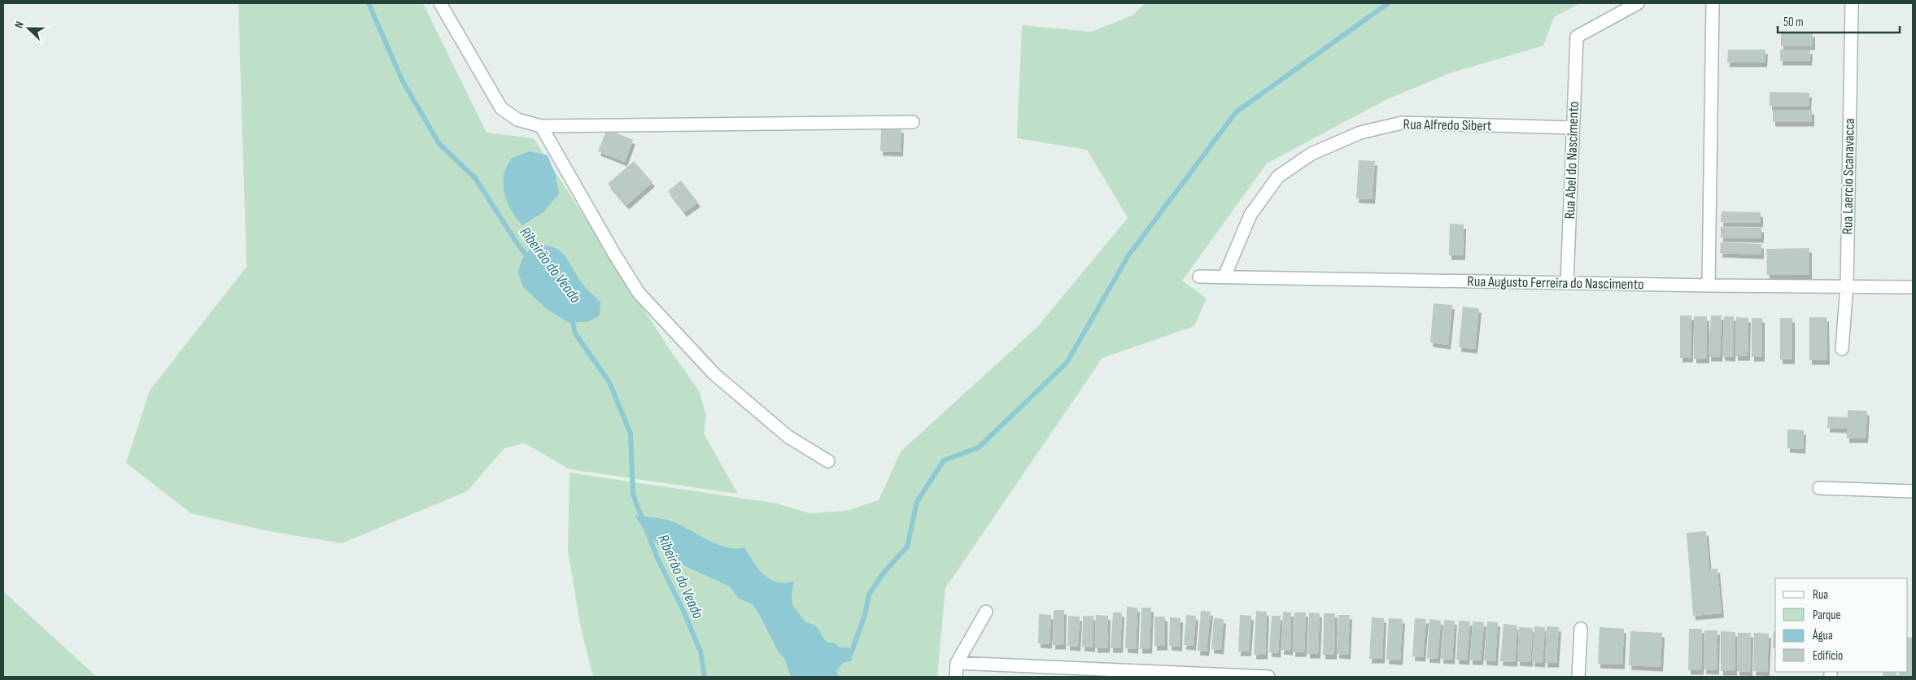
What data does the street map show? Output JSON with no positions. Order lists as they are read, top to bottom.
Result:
{
  "streets": {
    "street": [
      "Rua Alfredo Sibert",
      "Rua Abel do Nascimento",
      "Rua Laercio Scanavacca",
      "Rua Augusto Ferreira do Nascimento"
    ]
  },
  "crossings": [
    ["Rua Alfredo Sibert", "Rua Abel do Nascimento"],
    ["Rua Alfredo Sibert", "Rua Augusto Ferreira do Nascimento"],
    ["Rua Abel do Nascimento", "Rua Augusto Ferreira do Nascimento"],
    ["Rua Laercio Scanavacca", "Rua Augusto Ferreira do Nascimento"]
  ],
  "water": ["Ribeirão do Veado"],
  "legend": [
    "Rua",
    "Parque",
    "Água",
    "Edifício"
  ],
  "scale_bar": "50 m",
  "north": "left"
}
